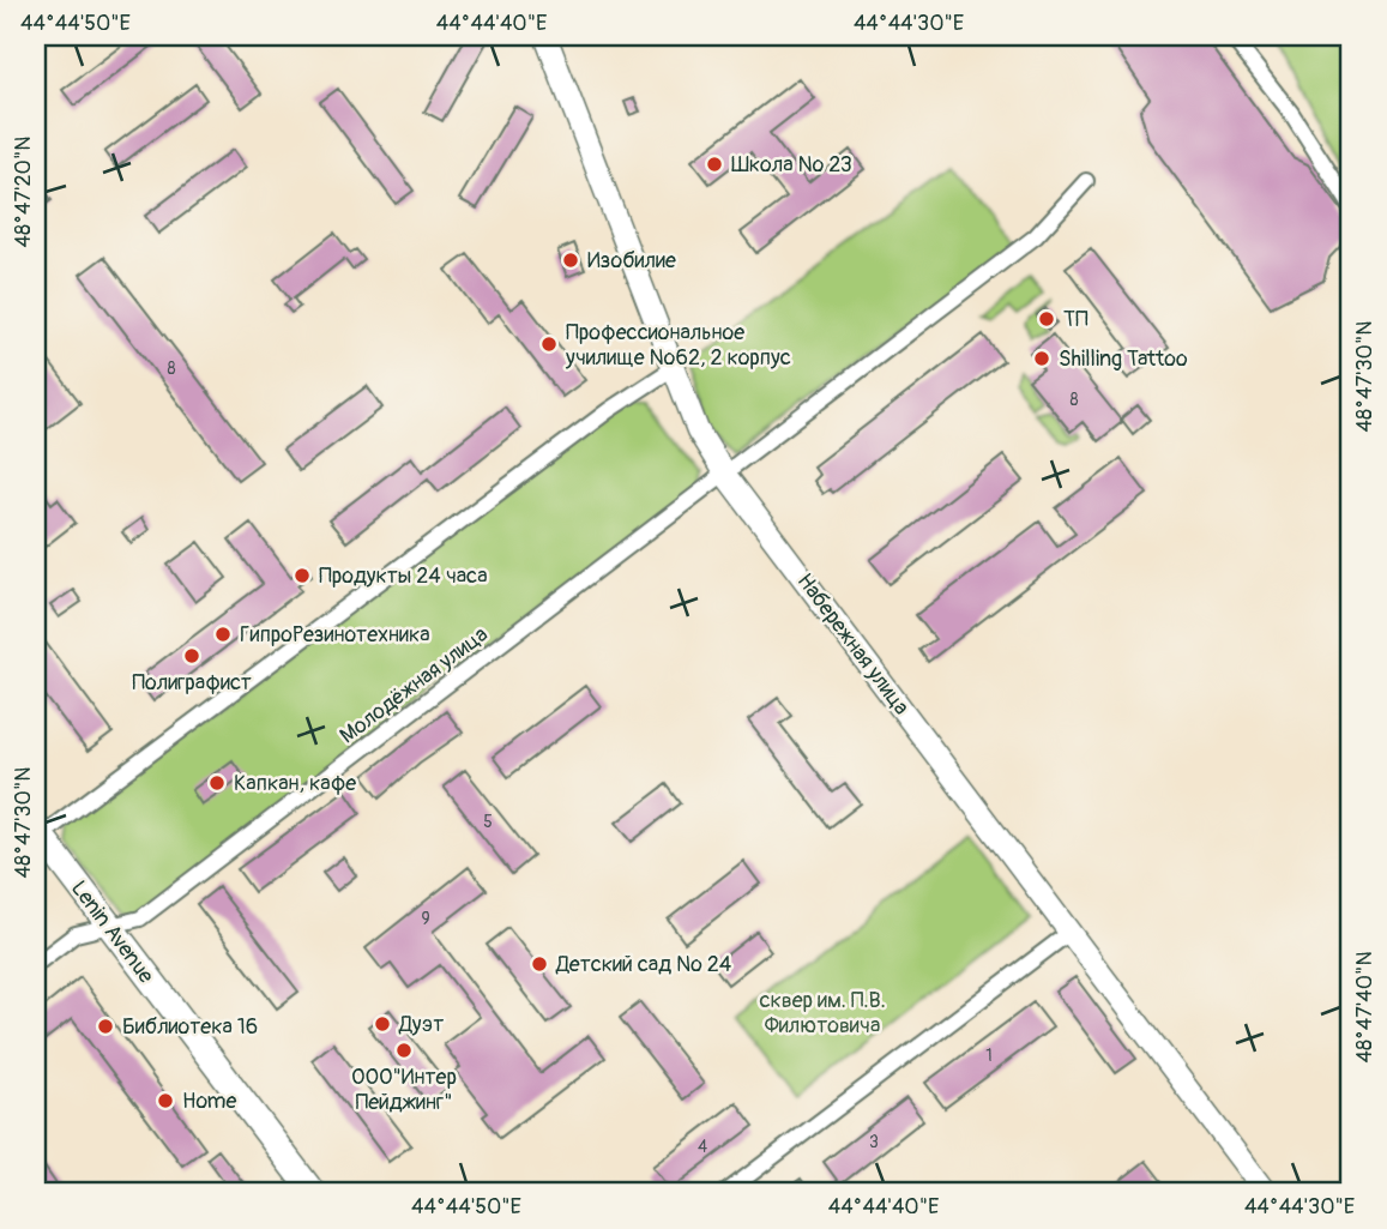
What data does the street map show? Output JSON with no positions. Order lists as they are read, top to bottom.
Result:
{
  "streets": {
    "main road": ["Lenin Avenue"],
    "street": ["Набережная улица", "Молодёжная улица"]
  },
  "crossings": [
    ["Набережная улица", "Молодёжная улица"],
    ["Молодёжная улица", "Lenin Avenue"]
  ],
  "parks": ["сквер им. П.В. Филютовича"],
  "places": [
    "Школа № 23",
    "Изобилие",
    "ТП",
    "Профессиональное училище №62, 2 корпус",
    "Shilling Tattoo",
    "Продукты 24 часа",
    "ГипроРезинотехника",
    "Полиграфист",
    "Капкан, кафе",
    "Детский сад № 24",
    "Дуэт",
    "Библиотека 16",
    "ООО\"Интер Пейджинг\"",
    "Home"
  ],
  "house_numbers": [
    "8",
    "8",
    "5",
    "9",
    "1",
    "3",
    "4"
  ],
  "coordinates": [
    "44°44'50\"E",
    "44°44'40\"E",
    "44°44'30\"E",
    "48°47'20\"N",
    "48°47'30\"N",
    "48°47'40\"N"
  ]
}
